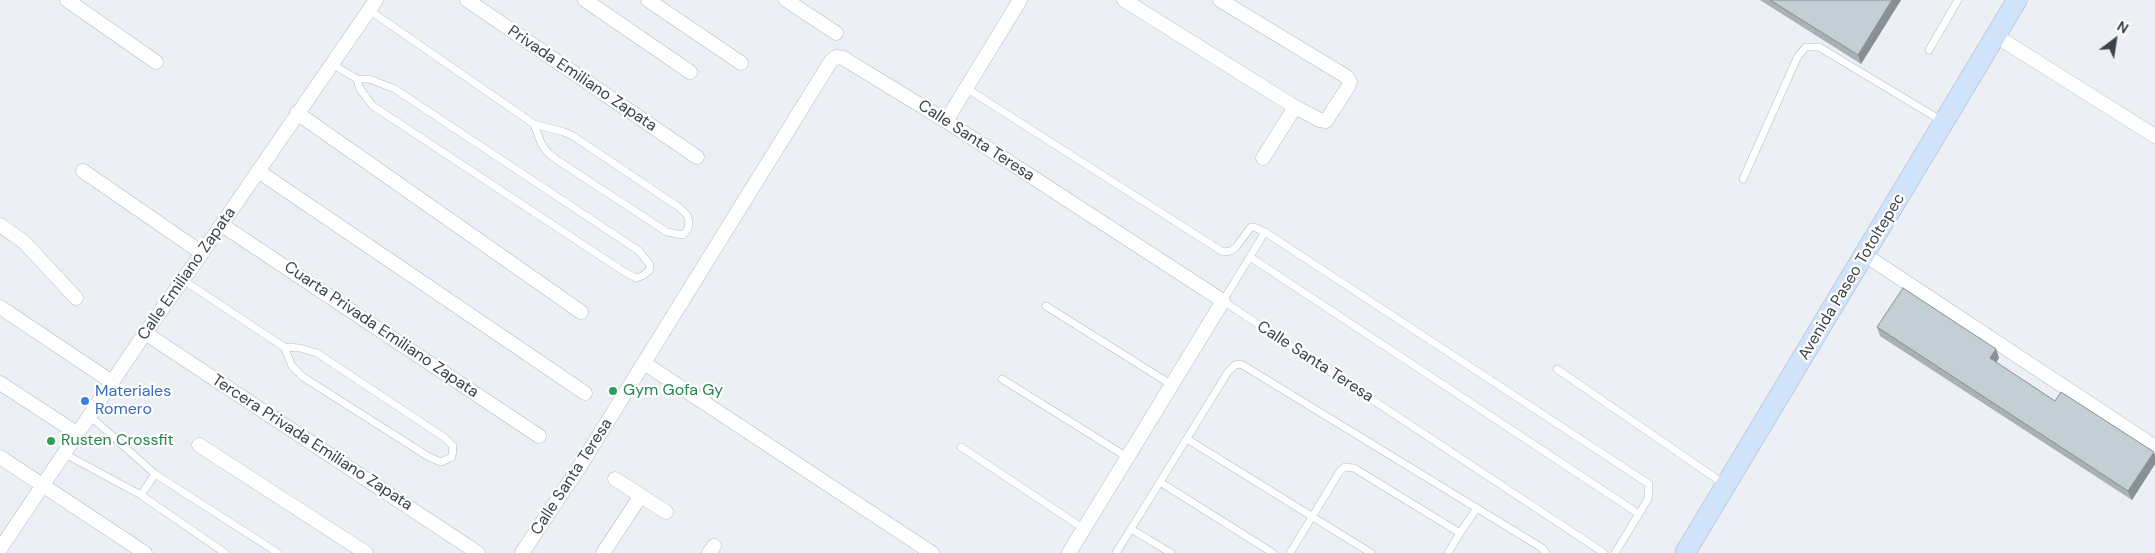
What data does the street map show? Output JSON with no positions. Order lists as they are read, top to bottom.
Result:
{
  "streets": {
    "main road": ["Avenida Paseo Totoltepec"],
    "street": [
      "Privada Emiliano Zapata",
      "Calle Santa Teresa",
      "Calle Emiliano Zapata",
      "Cuarta Privada Emiliano Zapata",
      "Tercera Privada Emiliano Zapata"
    ]
  },
  "crossings": [
    ["Calle Emiliano Zapata", "Cuarta Privada Emiliano Zapata"],
    ["Calle Emiliano Zapata", "Tercera Privada Emiliano Zapata"]
  ],
  "places": ["Gym Gofa Gy", "Materiales Romero", "Rusten Crossfit"],
  "north": "top right"
}
